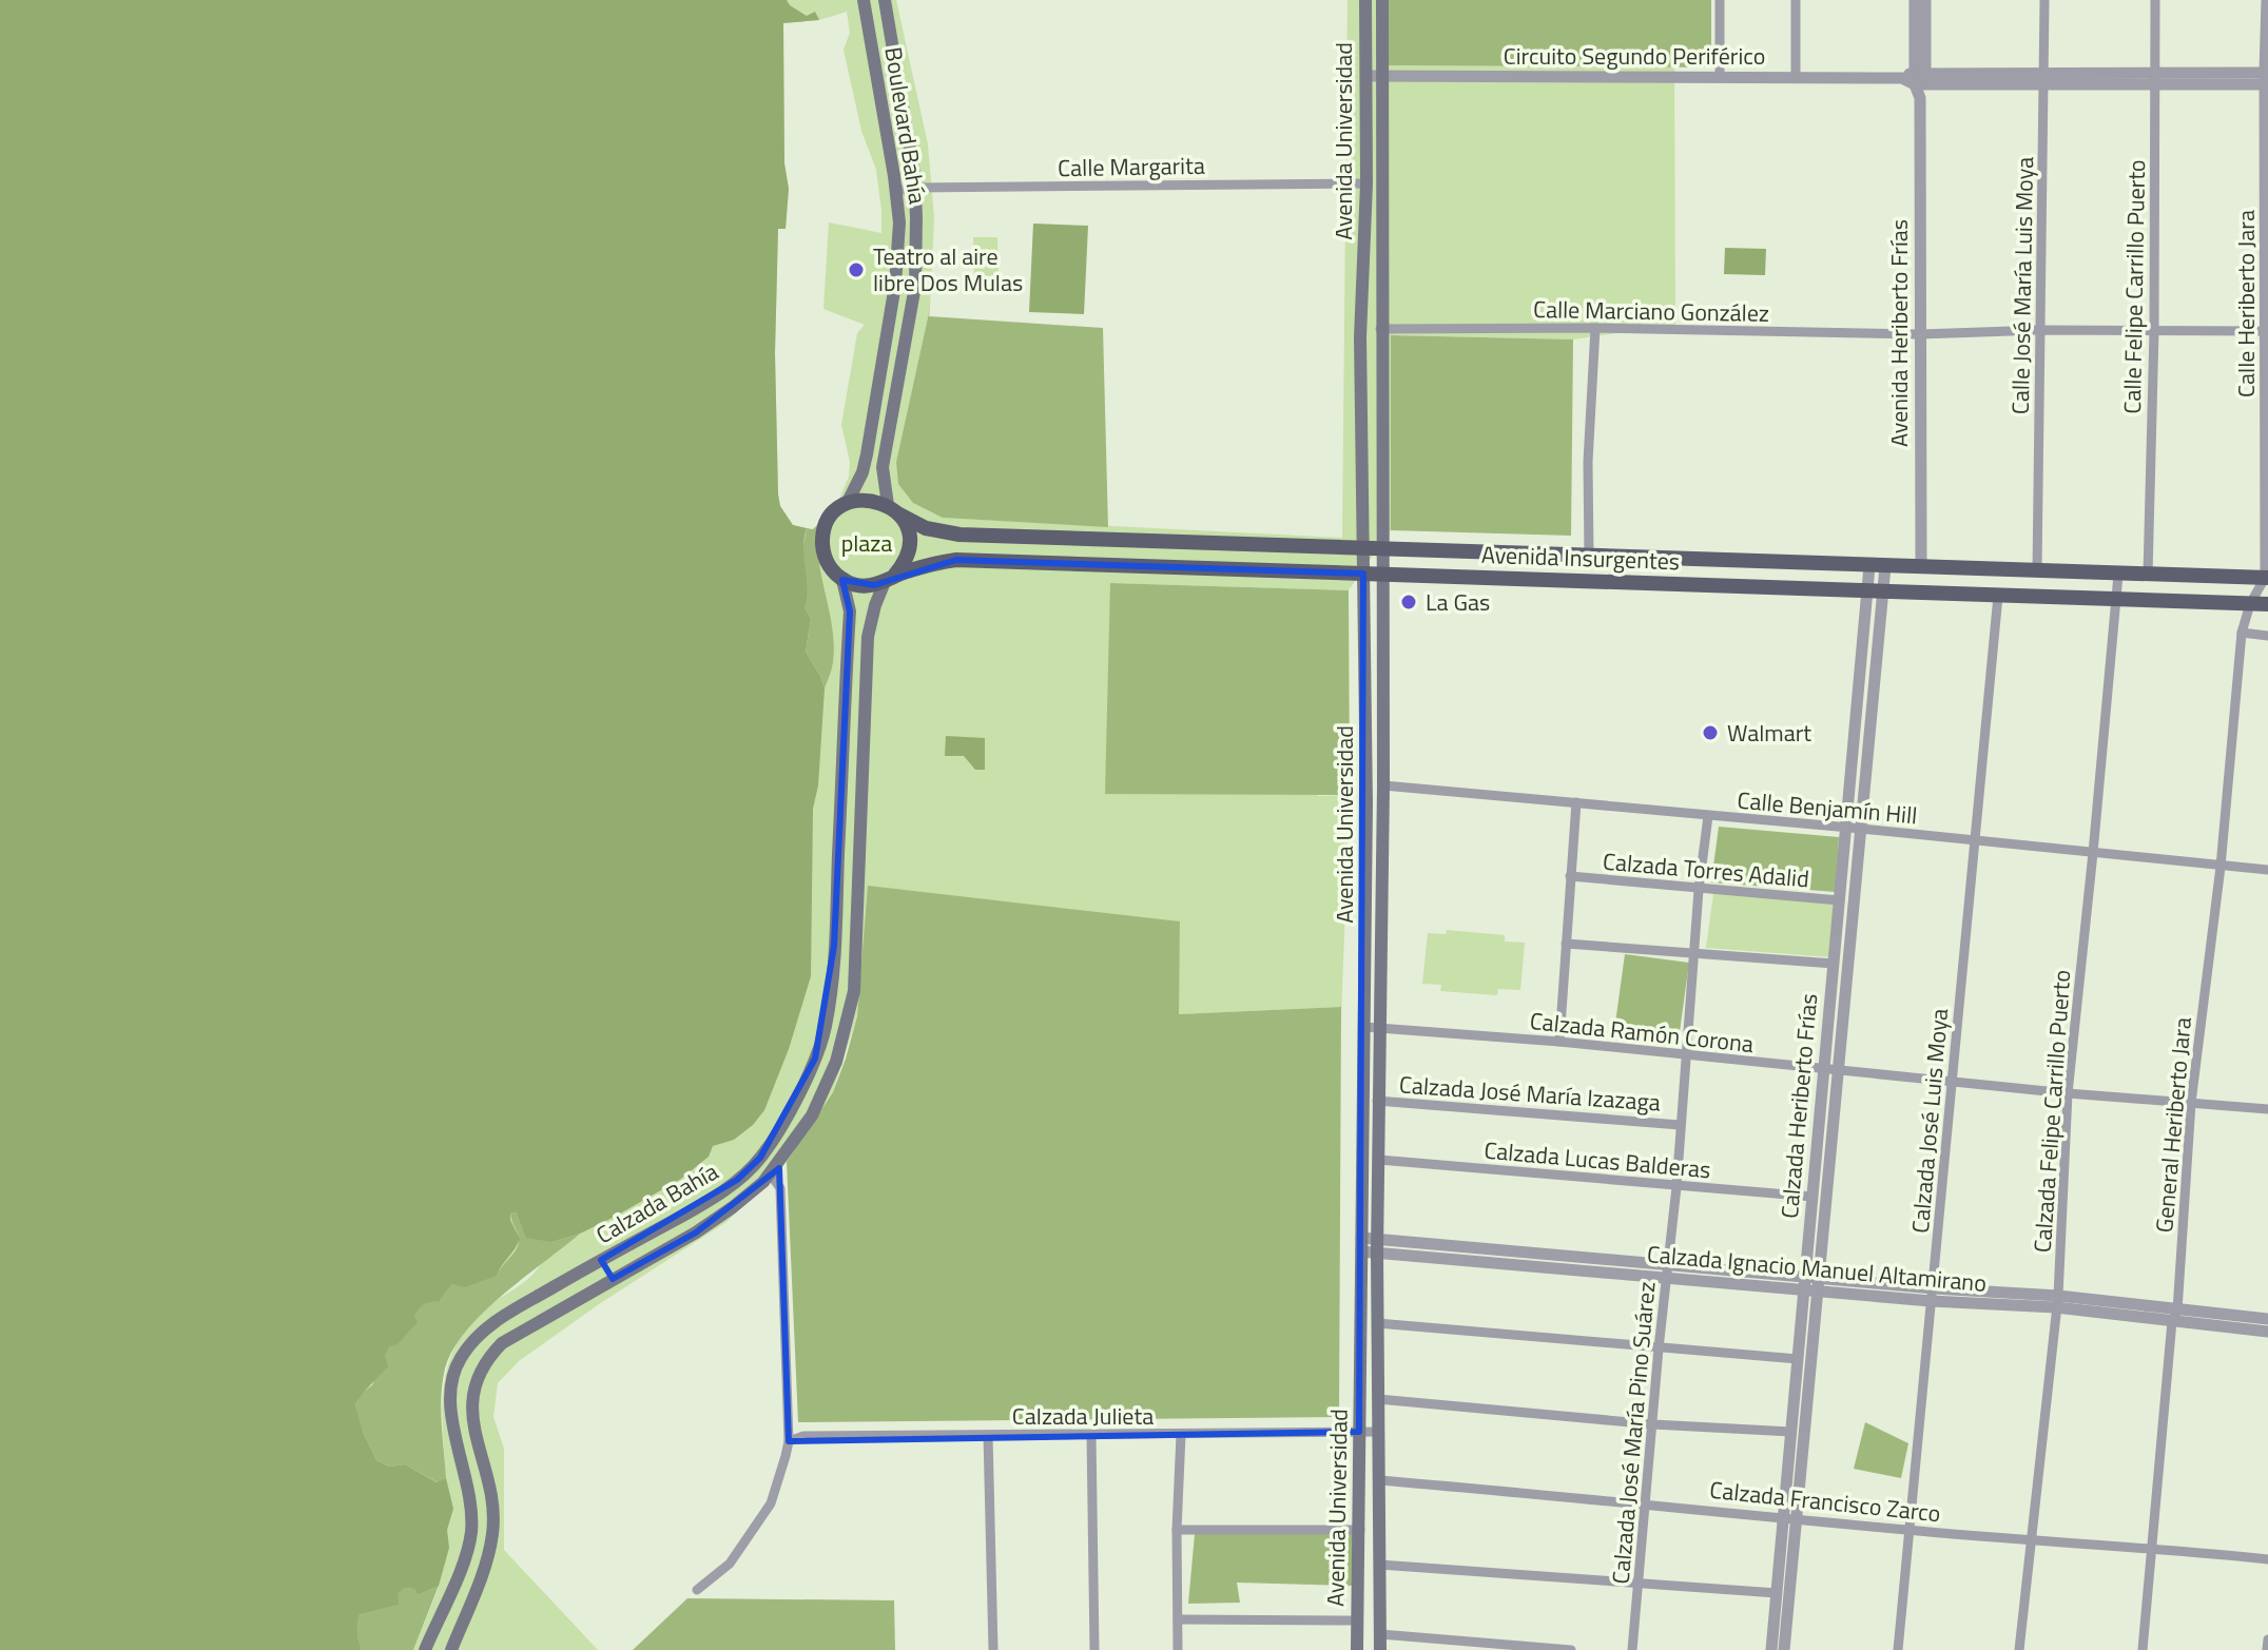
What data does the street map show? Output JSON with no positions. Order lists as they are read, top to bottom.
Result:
{
  "streets": {
    "main road": [
      "Boulevard Bahía",
      "Avenida Universidad",
      "Avenida Insurgentes",
      "Calzada Bahía"
    ],
    "street": [
      "Circuito Segundo Periférico",
      "Calle Margarita",
      "Calle José María Luis Moya",
      "Calle Felipe Carrillo Puerto",
      "Calle Heriberto Jara",
      "Calle Marciano González",
      "Avenida Heriberto Frías",
      "Calle Benjamín Hill",
      "Calzada Torres Adalid",
      "Calzada Ramón Corona",
      "Calzada José María Izazaga",
      "Calzada Heriberto Frías",
      "Calzada Felipe Carrillo Puerto",
      "Calzada José Luis Moya",
      "General Heriberto Jara",
      "Calzada Lucas Balderas",
      "Calzada Ignacio Manuel Altamirano",
      "Calzada Julieta",
      "Calzada José María Pino Suárez",
      "Calzada Francisco Zarco"
    ]
  },
  "crossings": [
    ["Circuito Segundo Periférico", "Avenida Universidad"],
    ["Circuito Segundo Periférico", "Avenida Heriberto Frías"],
    ["Boulevard Bahía", "Calle Margarita"],
    ["Boulevard Bahía", "Avenida Insurgentes"],
    ["Boulevard Bahía", "Calzada Bahía"],
    ["Avenida Universidad", "Calle Margarita"],
    ["Avenida Universidad", "Calle Marciano González"],
    ["Avenida Universidad", "Avenida Insurgentes"],
    ["Avenida Universidad", "Calle Benjamín Hill"],
    ["Avenida Universidad", "Calzada Ramón Corona"],
    ["Avenida Universidad", "Calzada José María Izazaga"],
    ["Avenida Universidad", "Calzada Lucas Balderas"],
    ["Avenida Universidad", "Calzada Ignacio Manuel Altamirano"],
    ["Avenida Universidad", "Calzada Julieta"],
    ["Avenida Universidad", "Calzada Francisco Zarco"],
    ["Calle José María Luis Moya", "Calle Marciano González"],
    ["Calle José María Luis Moya", "Avenida Insurgentes"],
    ["Calle Felipe Carrillo Puerto", "Calle Marciano González"],
    ["Calle Felipe Carrillo Puerto", "Avenida Insurgentes"],
    ["Calle Heriberto Jara", "Calle Marciano González"],
    ["Calle Heriberto Jara", "Avenida Insurgentes"],
    ["Calle Heriberto Jara", "General Heriberto Jara"],
    ["Calle Marciano González", "Avenida Heriberto Frías"],
    ["Avenida Heriberto Frías", "Avenida Insurgentes"],
    ["Avenida Insurgentes", "Calzada Heriberto Frías"],
    ["Avenida Insurgentes", "Calzada Felipe Carrillo Puerto"],
    ["Avenida Insurgentes", "Calzada José Luis Moya"],
    ["Avenida Insurgentes", "General Heriberto Jara"],
    ["Avenida Insurgentes", "Calzada Bahía"],
    ["Calle Benjamín Hill", "Calzada Heriberto Frías"],
    ["Calle Benjamín Hill", "Calzada Felipe Carrillo Puerto"],
    ["Calle Benjamín Hill", "Calzada José Luis Moya"],
    ["Calle Benjamín Hill", "General Heriberto Jara"],
    ["Calle Benjamín Hill", "Calzada José María Pino Suárez"],
    ["Calzada Torres Adalid", "Calzada Heriberto Frías"],
    ["Calzada Torres Adalid", "Calzada José María Pino Suárez"],
    ["Calzada Ramón Corona", "Calzada Heriberto Frías"],
    ["Calzada Ramón Corona", "Calzada Felipe Carrillo Puerto"],
    ["Calzada Ramón Corona", "Calzada José Luis Moya"],
    ["Calzada Ramón Corona", "General Heriberto Jara"],
    ["Calzada Ramón Corona", "Calzada José María Pino Suárez"],
    ["Calzada José María Izazaga", "Calzada José María Pino Suárez"],
    ["Calzada Heriberto Frías", "Calzada Lucas Balderas"],
    ["Calzada Heriberto Frías", "Calzada Ignacio Manuel Altamirano"],
    ["Calzada Heriberto Frías", "Calzada Francisco Zarco"],
    ["Calzada Felipe Carrillo Puerto", "Calzada Ignacio Manuel Altamirano"],
    ["Calzada Felipe Carrillo Puerto", "Calzada Francisco Zarco"],
    ["Calzada José Luis Moya", "Calzada Ignacio Manuel Altamirano"],
    ["Calzada José Luis Moya", "Calzada Francisco Zarco"],
    ["General Heriberto Jara", "Calzada Ignacio Manuel Altamirano"],
    ["General Heriberto Jara", "Calzada Francisco Zarco"],
    ["Calzada Lucas Balderas", "Calzada José María Pino Suárez"],
    ["Calzada Ignacio Manuel Altamirano", "Calzada José María Pino Suárez"],
    ["Calzada José María Pino Suárez", "Calzada Francisco Zarco"]
  ],
  "parks": ["plaza"],
  "places": ["Teatro al aire libre Dos Mulas", "La Gas", "Walmart"]
}
